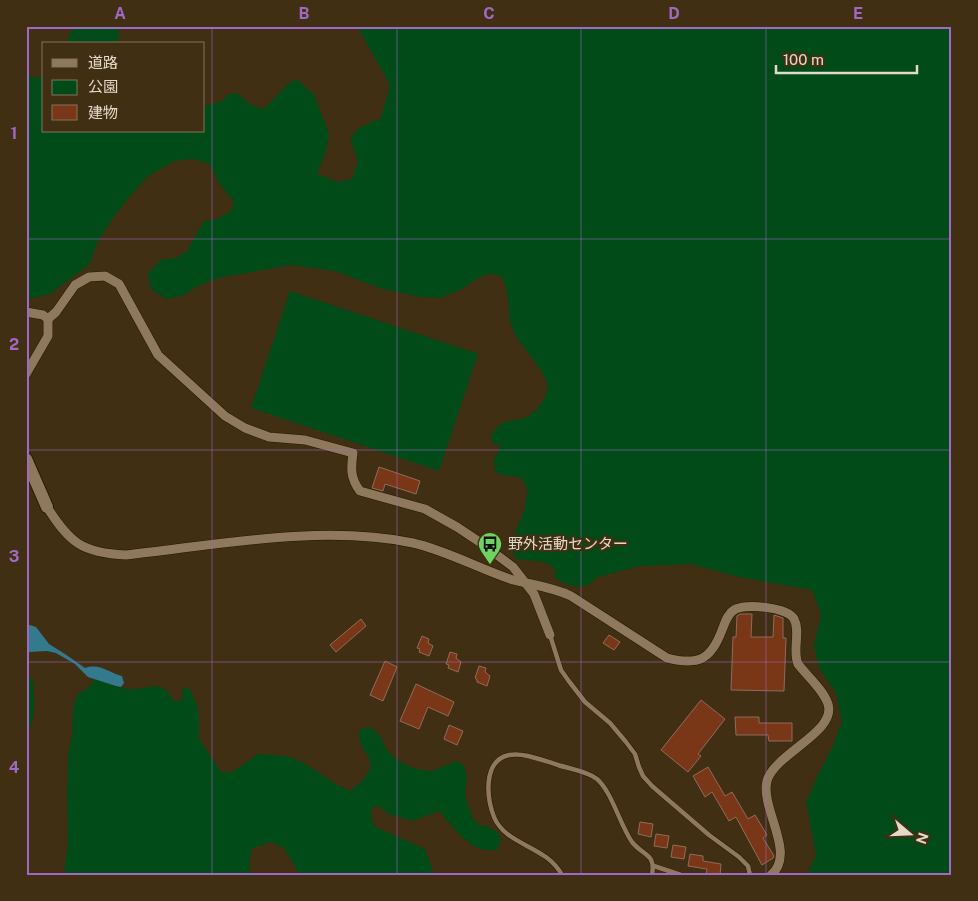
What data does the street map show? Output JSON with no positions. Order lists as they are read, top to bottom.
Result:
{
  "places": {
    "bus stop": ["野外活動センター"]
  },
  "legend": ["道路", "公園", "建物"],
  "scale_bar": "100 m",
  "north": "right",
  "grid": {
    "columns": [
      "A",
      "B",
      "C",
      "D",
      "E"
    ],
    "rows": [
      "1",
      "2",
      "3",
      "4"
    ]
  }
}
